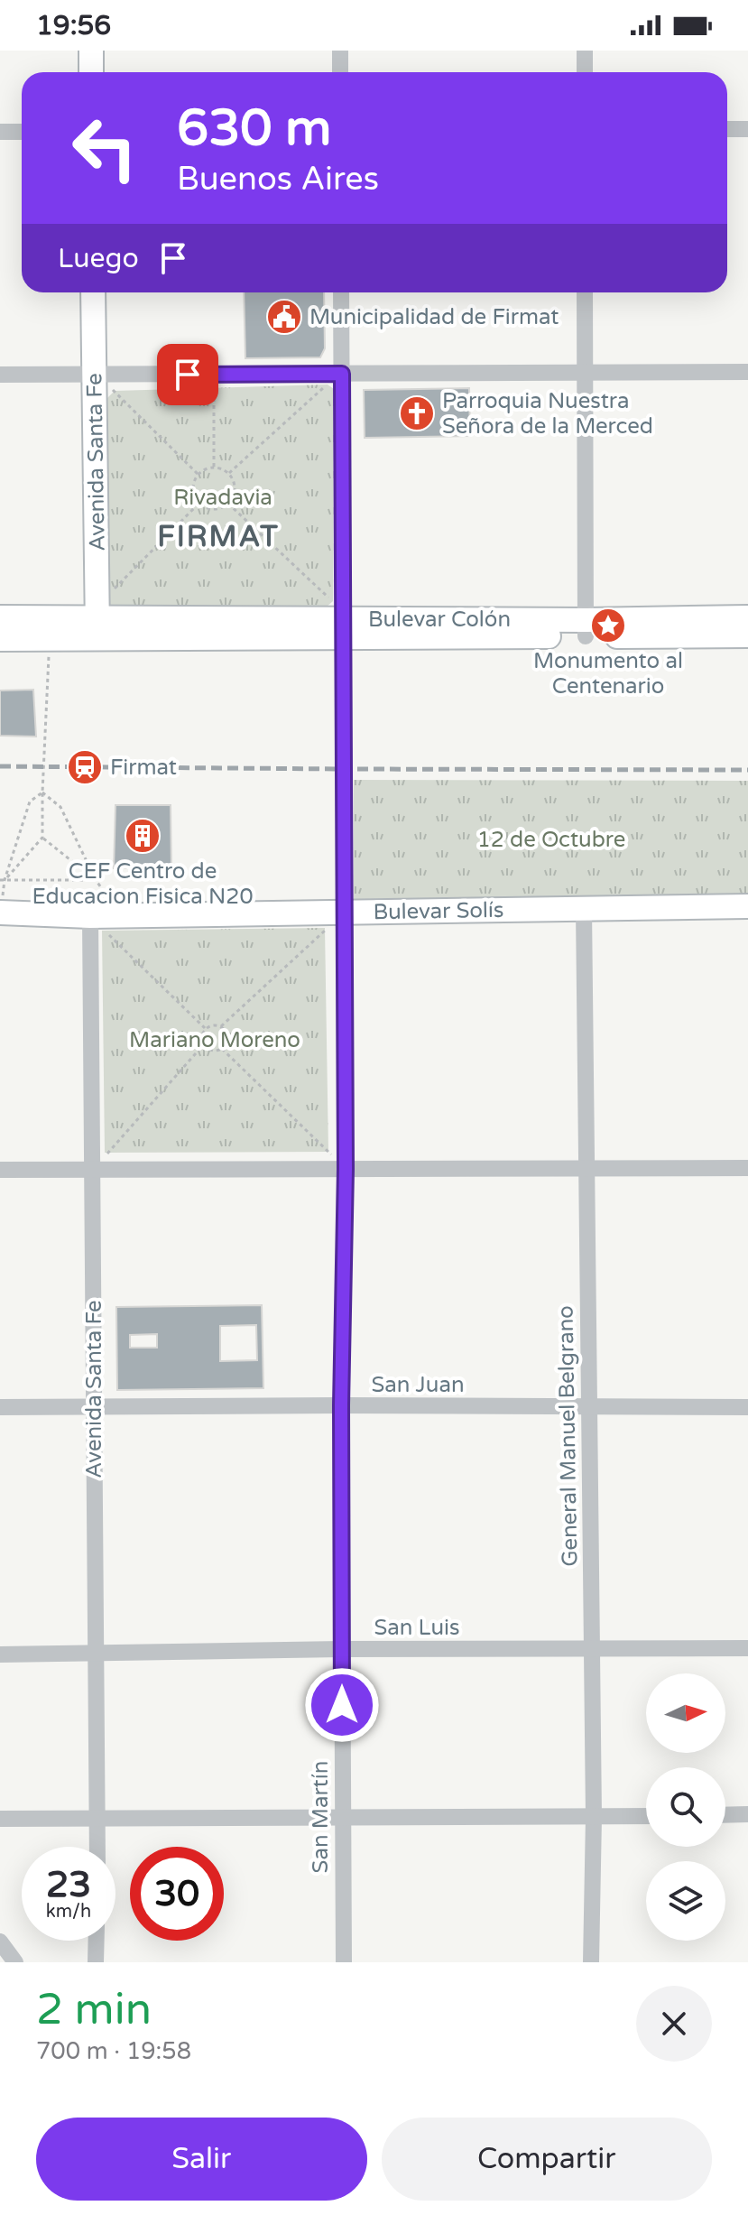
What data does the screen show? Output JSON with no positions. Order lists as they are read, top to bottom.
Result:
{
  "streets": {
    "street": [
      "Avenida Santa Fe",
      "Bulevar Colón",
      "Bulevar Solís",
      "San Juan",
      "General Manuel Belgrano",
      "San Luis",
      "San Martín"
    ]
  },
  "crossings": [
    ["Avenida Santa Fe", "Bulevar Colón"],
    ["Avenida Santa Fe", "Bulevar Solís"],
    ["Avenida Santa Fe", "San Juan"],
    ["Avenida Santa Fe", "San Luis"],
    ["Bulevar Colón", "San Martín"],
    ["Bulevar Solís", "General Manuel Belgrano"],
    ["Bulevar Solís", "San Martín"],
    ["San Juan", "General Manuel Belgrano"],
    ["San Juan", "San Martín"],
    ["General Manuel Belgrano", "San Luis"],
    ["San Luis", "San Martín"]
  ],
  "districts": ["FIRMAT"],
  "parks": ["Rivadavia", "12 de Octubre", "Mariano Moreno"],
  "places": {
    "public building": ["Municipalidad de Firmat"],
    "church": ["Parroquia Nuestra Señora de la Merced"],
    "place": ["Monumento al Centenario"],
    "station": ["Firmat"],
    "building": ["CEF Centro de Educacion Fisica N20"]
  },
  "north": "right",
  "page": {
    "status": "19:56",
    "turn": ["630 m", "Buenos Aires"],
    "then": "Luego",
    "speed": "23 km/h",
    "limit": "30",
    "heading": ["2 min", "700 m · 19:58"],
    "buttons": ["Salir", "Compartir"]
  }
}
